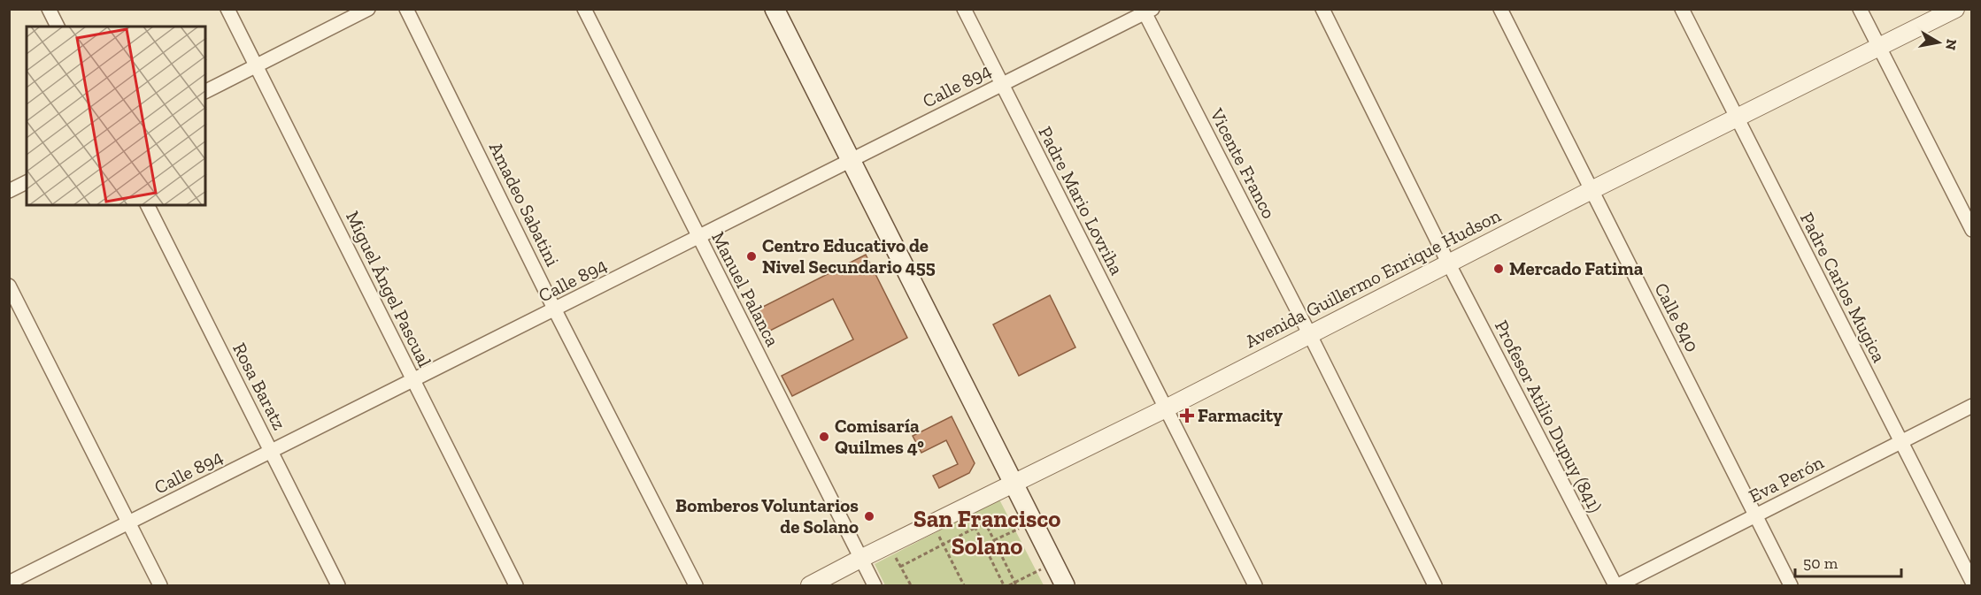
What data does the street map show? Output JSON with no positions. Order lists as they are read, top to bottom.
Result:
{
  "streets": {
    "street": [
      "Calle 894",
      "Vicente Franco",
      "Padre Mario Lovriha",
      "Amadeo Sabatini",
      "Avenida Guillermo Enrique Hudson",
      "Padre Carlos Mugica",
      "Miguel Ángel Pascual",
      "Manuel Palanca",
      "Calle 840",
      "Rosa Baratz",
      "Profesor Atilio Dupuy (841)",
      "Eva Perón"
    ]
  },
  "crossings": [
    ["Calle 894", "Vicente Franco"],
    ["Calle 894", "Padre Mario Lovriha"],
    ["Calle 894", "Amadeo Sabatini"],
    ["Calle 894", "Miguel Ángel Pascual"],
    ["Calle 894", "Manuel Palanca"],
    ["Calle 894", "Rosa Baratz"],
    ["Vicente Franco", "Avenida Guillermo Enrique Hudson"],
    ["Padre Mario Lovriha", "Avenida Guillermo Enrique Hudson"],
    ["Avenida Guillermo Enrique Hudson", "Padre Carlos Mugica"],
    ["Avenida Guillermo Enrique Hudson", "Manuel Palanca"],
    ["Avenida Guillermo Enrique Hudson", "Calle 840"],
    ["Avenida Guillermo Enrique Hudson", "Profesor Atilio Dupuy (841)"],
    ["Padre Carlos Mugica", "Eva Perón"],
    ["Calle 840", "Eva Perón"],
    ["Profesor Atilio Dupuy (841)", "Eva Perón"]
  ],
  "districts": ["San Francisco Solano"],
  "places": {
    "other": [
      "Centro Educativo de Nivel Secundario 455",
      "Mercado Fatima",
      "Comisaría Quilmes 4°",
      "Bomberos Voluntarios de Solano"
    ],
    "health": ["Farmacity"]
  },
  "scale_bar": "50 m",
  "north": "right"
}
